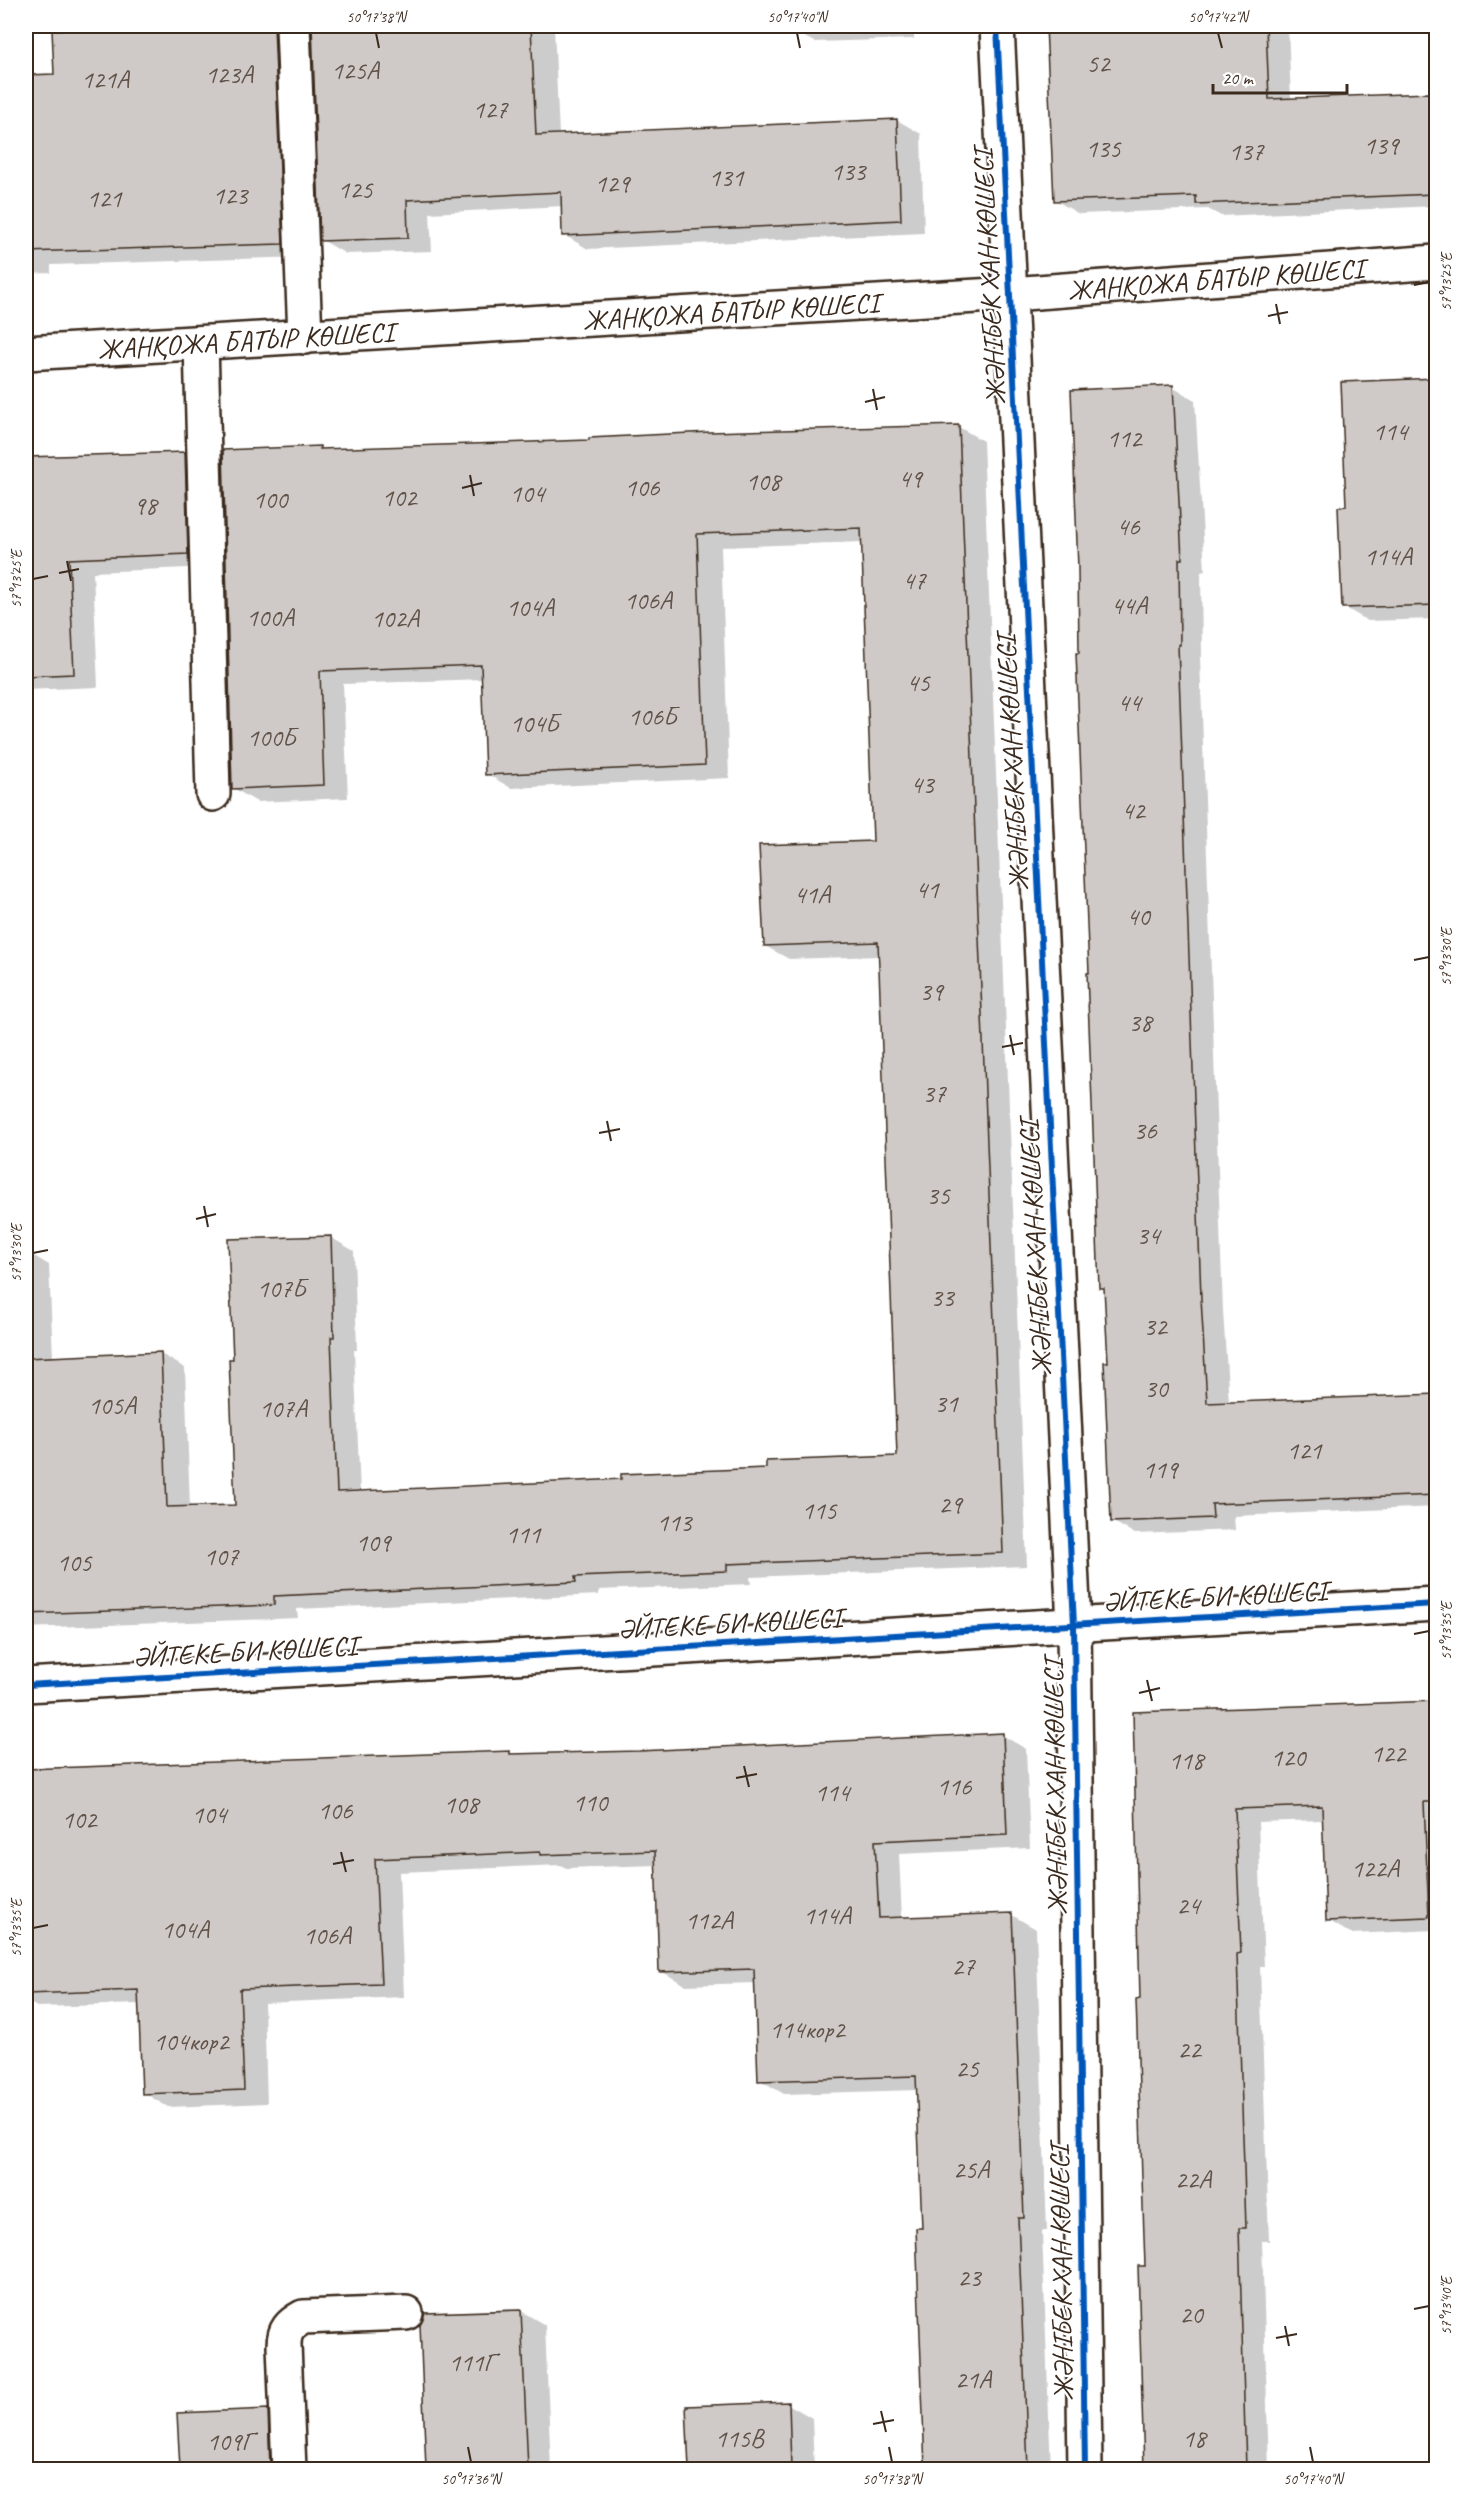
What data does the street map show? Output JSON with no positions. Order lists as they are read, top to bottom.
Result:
{
  "streets": {
    "street": ["ЖӘНІБЕК ХАН КӨШЕСІ", "ЖАНҚОЖА БАТЫР КӨШЕСІ", "ӘЙТЕКЕ БИ КӨШЕСІ"]
  },
  "crossings": [
    ["ЖӘНІБЕК ХАН КӨШЕСІ", "ЖАНҚОЖА БАТЫР КӨШЕСІ"],
    ["ЖӘНІБЕК ХАН КӨШЕСІ", "ӘЙТЕКЕ БИ КӨШЕСІ"]
  ],
  "house_numbers": [
    "52",
    "125А",
    "123А",
    "121А",
    "127",
    "139",
    "135",
    "137",
    "133",
    "131",
    "129",
    "125",
    "123",
    "121",
    "114",
    "112",
    "49",
    "108",
    "106",
    "104",
    "102",
    "100",
    "98",
    "46",
    "114А",
    "47",
    "106А",
    "44А",
    "104А",
    "100А",
    "102А",
    "45",
    "44",
    "106Б",
    "104Б",
    "100Б",
    "43",
    "42",
    "41",
    "41А",
    "40",
    "39",
    "38",
    "37",
    "36",
    "35",
    "34",
    "107Б",
    "33",
    "32",
    "30",
    "31",
    "105А",
    "107А",
    "121",
    "119",
    "29",
    "115",
    "113",
    "111",
    "109",
    "107",
    "105",
    "122",
    "120",
    "118",
    "116",
    "114",
    "110",
    "108",
    "106",
    "104",
    "102",
    "122А",
    "24",
    "114А",
    "112А",
    "104А",
    "106А",
    "27",
    "114кор2",
    "104кор2",
    "22",
    "25",
    "25А",
    "22А",
    "23",
    "20",
    "111Г",
    "21А",
    "115В",
    "18",
    "109Г"
  ],
  "scale_bar": "20 m",
  "coordinates": [
    "50°17'38\"N",
    "50°17'40\"N",
    "50°17'42\"N",
    "57°13'25\"E",
    "57°13'30\"E",
    "57°13'35\"E",
    "57°13'40\"E",
    "50°17'36\"N"
  ]
}
